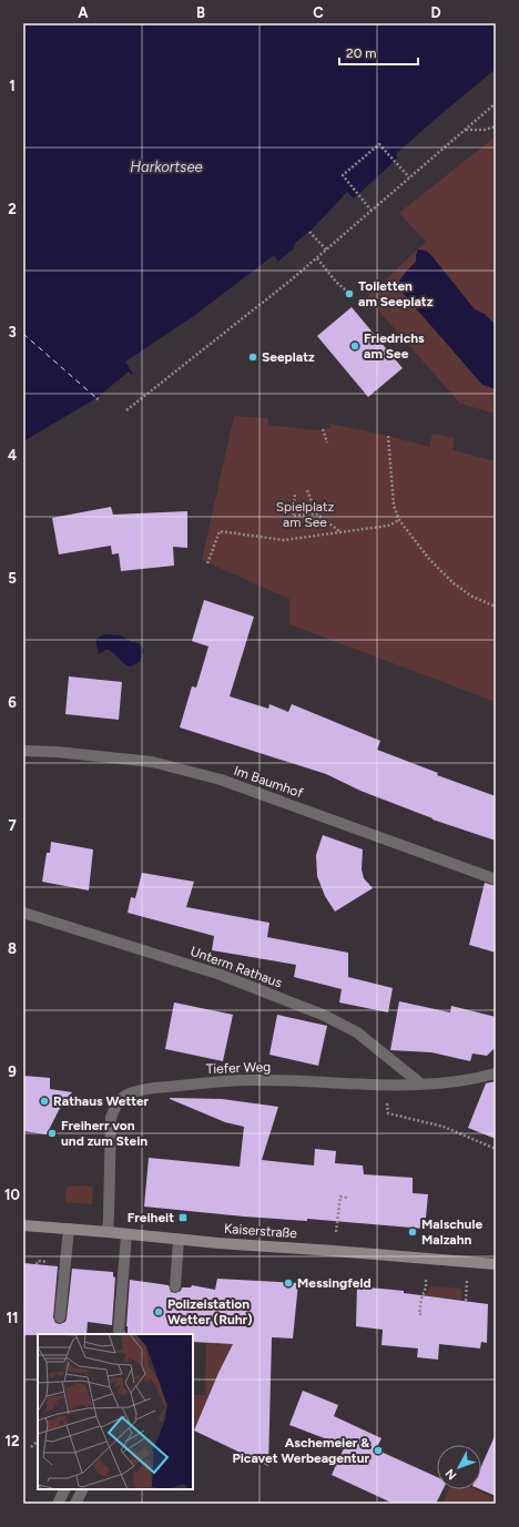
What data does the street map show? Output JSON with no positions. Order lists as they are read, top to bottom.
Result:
{
  "streets": {
    "main road": ["Kaiserstraße"],
    "street": ["Im Baumhof", "Unterm Rathaus", "Tiefer Weg"]
  },
  "crossings": [
    ["Unterm Rathaus", "Tiefer Weg"],
    ["Tiefer Weg", "Kaiserstraße"]
  ],
  "water": ["Harkortsee"],
  "parks": ["Spielplatz am See"],
  "places": {
    "other": [
      "Toiletten am Seeplatz",
      "Friedrichs am See",
      "Seeplatz",
      "Rathaus Wetter",
      "Freiherr von und zum Stein",
      "Malschule Malzahn",
      "Messingfeld",
      "Polizeistation Wetter (Ruhr)",
      "Aschemeier & Picavet Werbeagentur"
    ],
    "transit": ["Freiheit"]
  },
  "scale_bar": "20 m",
  "north": "bottom left",
  "grid": {
    "columns": [
      "A",
      "B",
      "C",
      "D"
    ],
    "rows": [
      "1",
      "2",
      "3",
      "4",
      "5",
      "6",
      "7",
      "8",
      "9",
      "10",
      "11",
      "12"
    ]
  }
}
